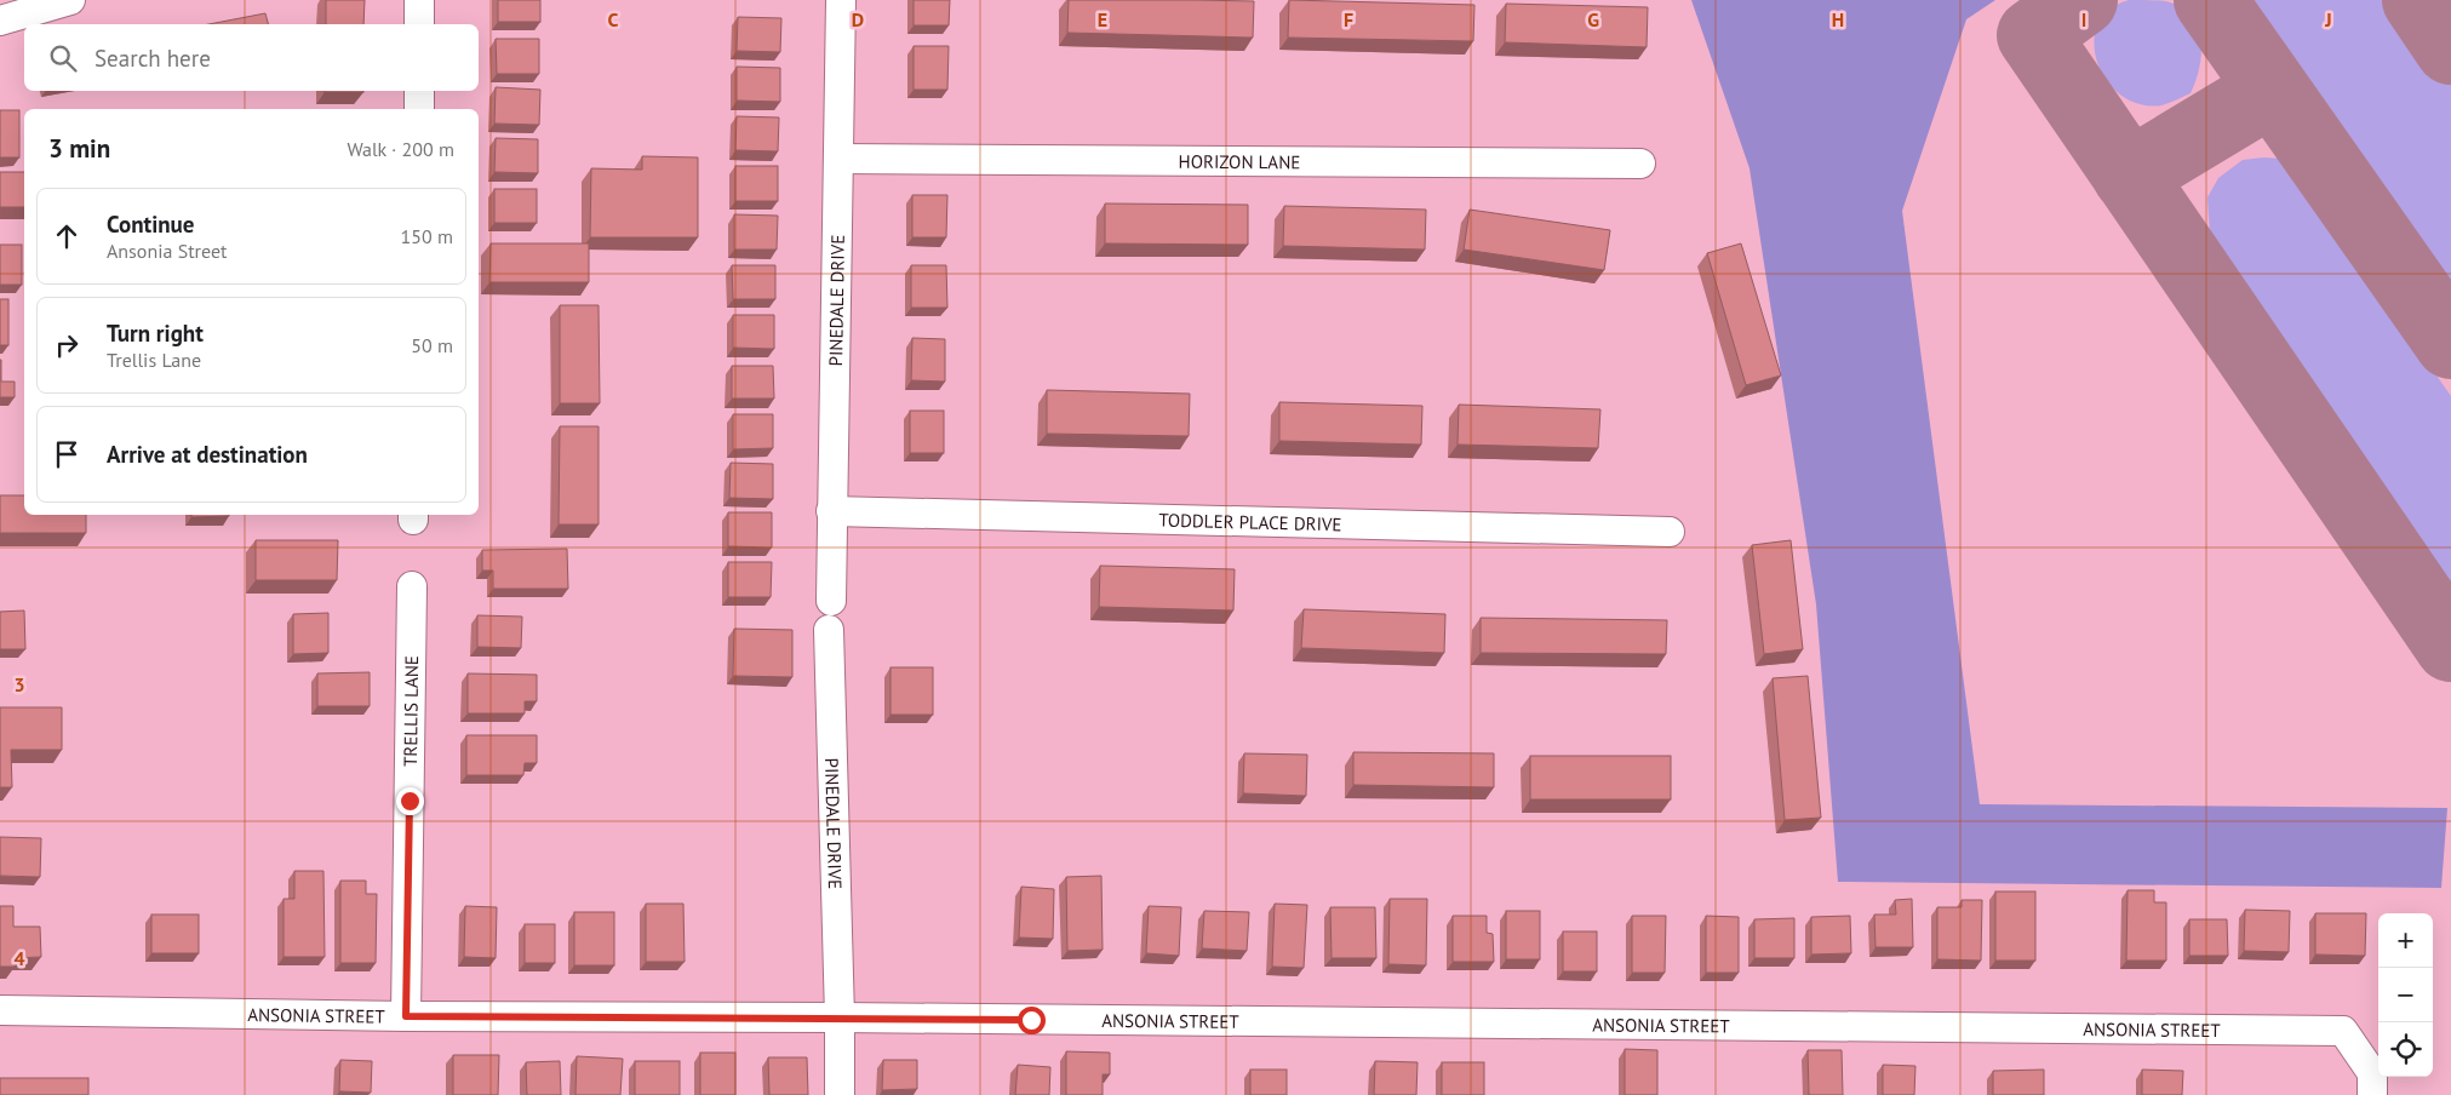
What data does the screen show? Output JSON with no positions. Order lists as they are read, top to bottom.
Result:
{
  "streets": {
    "street": [
      "HORIZON LANE",
      "PINEDALE DRIVE",
      "TODDLER PLACE DRIVE",
      "TRELLIS LANE",
      "ANSONIA STREET"
    ]
  },
  "crossings": [
    ["HORIZON LANE", "PINEDALE DRIVE"],
    ["PINEDALE DRIVE", "TODDLER PLACE DRIVE"],
    ["PINEDALE DRIVE", "ANSONIA STREET"],
    ["TRELLIS LANE", "ANSONIA STREET"]
  ],
  "page": {
    "search": "Search here",
    "heading": ["3 min", "Walk · 200 m"],
    "list": [
      ["Continue", "Ansonia Street", "150 m"],
      ["Turn right", "Trellis Lane", "50 m"],
      "Arrive at destination"
    ],
    "map_buttons": ["+", "−"]
  },
  "grid": {
    "columns": [
      "C",
      "D",
      "E",
      "F",
      "G",
      "H",
      "I",
      "J"
    ],
    "rows": ["3", "4"]
  }
}
